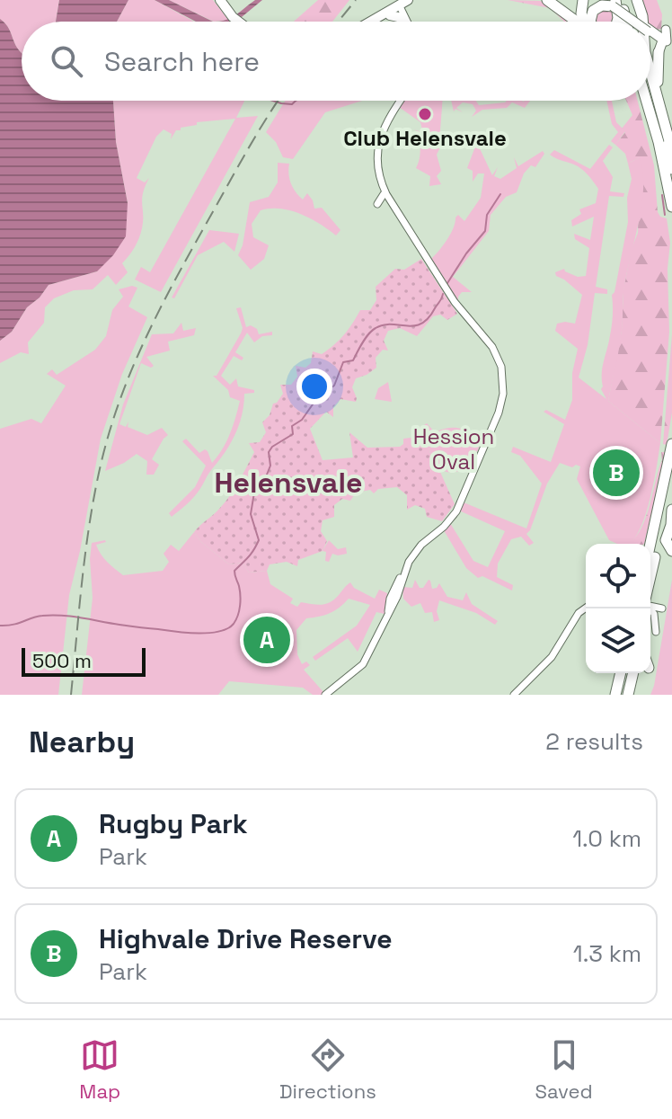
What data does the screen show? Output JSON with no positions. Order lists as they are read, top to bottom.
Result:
{
  "districts": ["Helensvale"],
  "parks": ["Hession Oval"],
  "places": ["Club Helensvale"],
  "scale_bar": "500 m",
  "page": {
    "search": "Search here",
    "pins": ["B", "A"],
    "scale": "500 m",
    "heading": ["Nearby", "2 results"],
    "list": [
      {
        "mark": "A",
        "name": "Rugby Park",
        "note": "Park",
        "value": "1.0 km"
      },
      {
        "mark": "B",
        "name": "Highvale Drive Reserve",
        "note": "Park",
        "value": "1.3 km"
      }
    ],
    "nav": ["Map", "Directions", "Saved"]
  }
}
